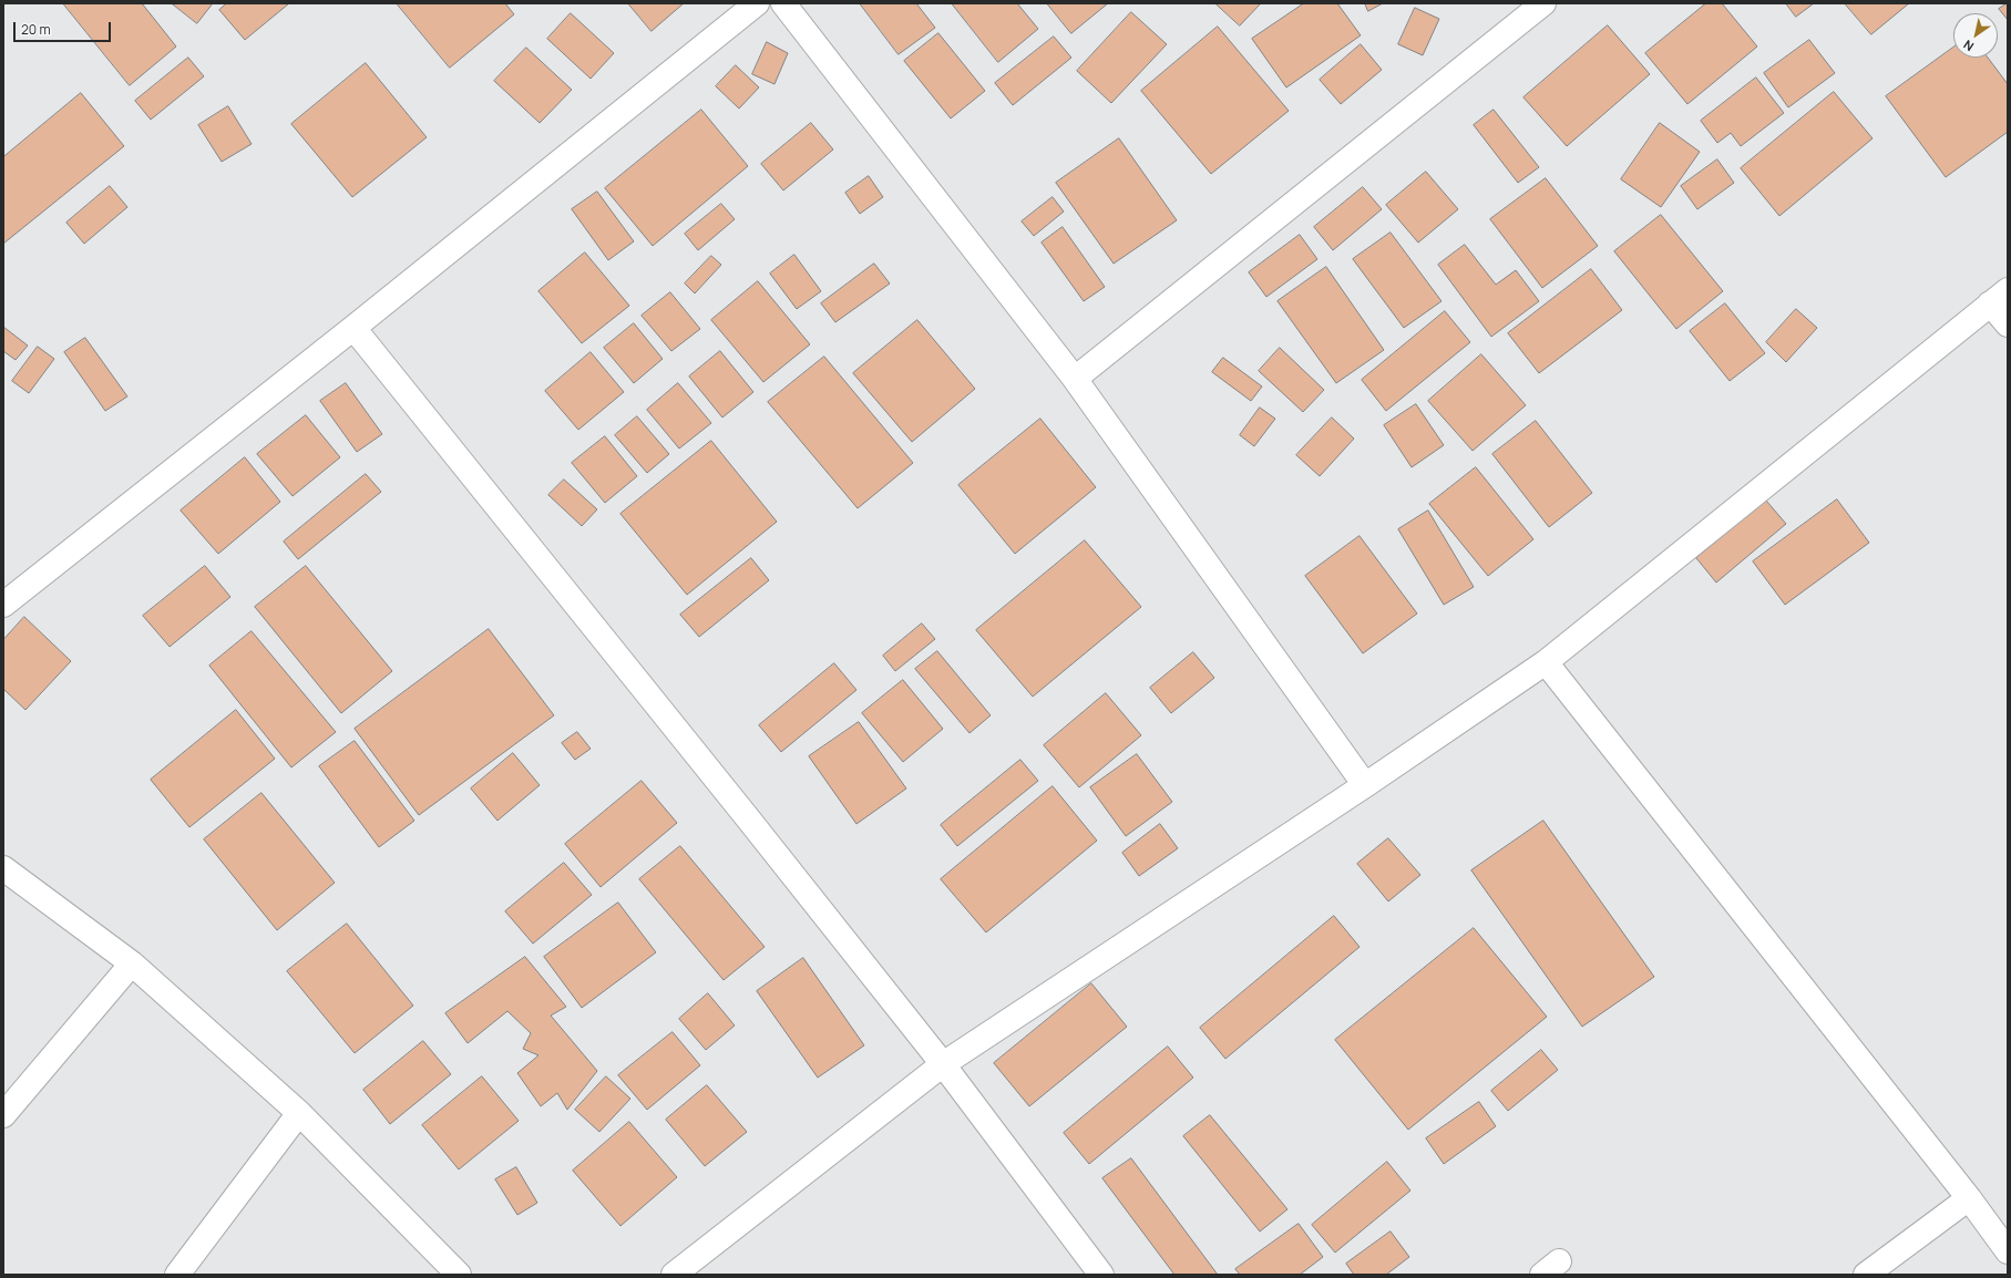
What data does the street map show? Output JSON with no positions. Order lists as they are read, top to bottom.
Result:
{
  "scale_bar": "20 m",
  "north": "bottom left"
}
